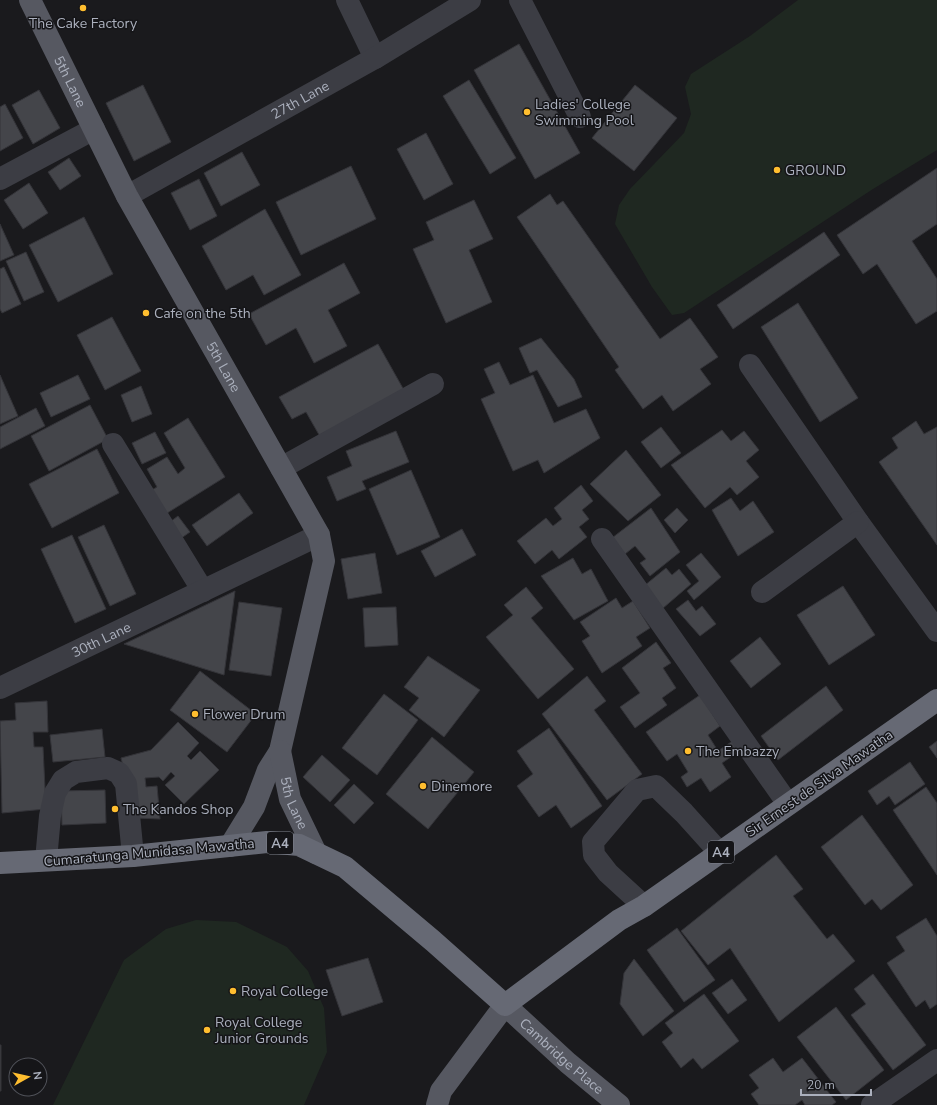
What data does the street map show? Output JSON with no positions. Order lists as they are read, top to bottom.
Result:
{
  "streets": {
    "highway": ["Sir Ernest de Silva Mawatha", "A4", "Cumaratunga Munidasa Mawatha"],
    "main road": ["5th Lane", "Cambridge Place"],
    "street": ["27th Lane", "30th Lane"]
  },
  "crossings": [
    ["5th Lane", "27th Lane"],
    ["5th Lane", "30th Lane"],
    ["5th Lane", "Cumaratunga Munidasa Mawatha"],
    ["Sir Ernest de Silva Mawatha", "Cumaratunga Munidasa Mawatha"],
    ["Sir Ernest de Silva Mawatha", "Cambridge Place"],
    ["Cumaratunga Munidasa Mawatha", "Cambridge Place"]
  ],
  "places": [
    "The Cake Factory",
    "Ladies' College Swimming Pool",
    "GROUND",
    "Cafe on the 5th",
    "Flower Drum",
    "The Embazzy",
    "Dinemore",
    "The Kandos Shop",
    "Royal College",
    "Royal College Junior Grounds"
  ],
  "scale_bar": "20 m",
  "north": "right"
}
